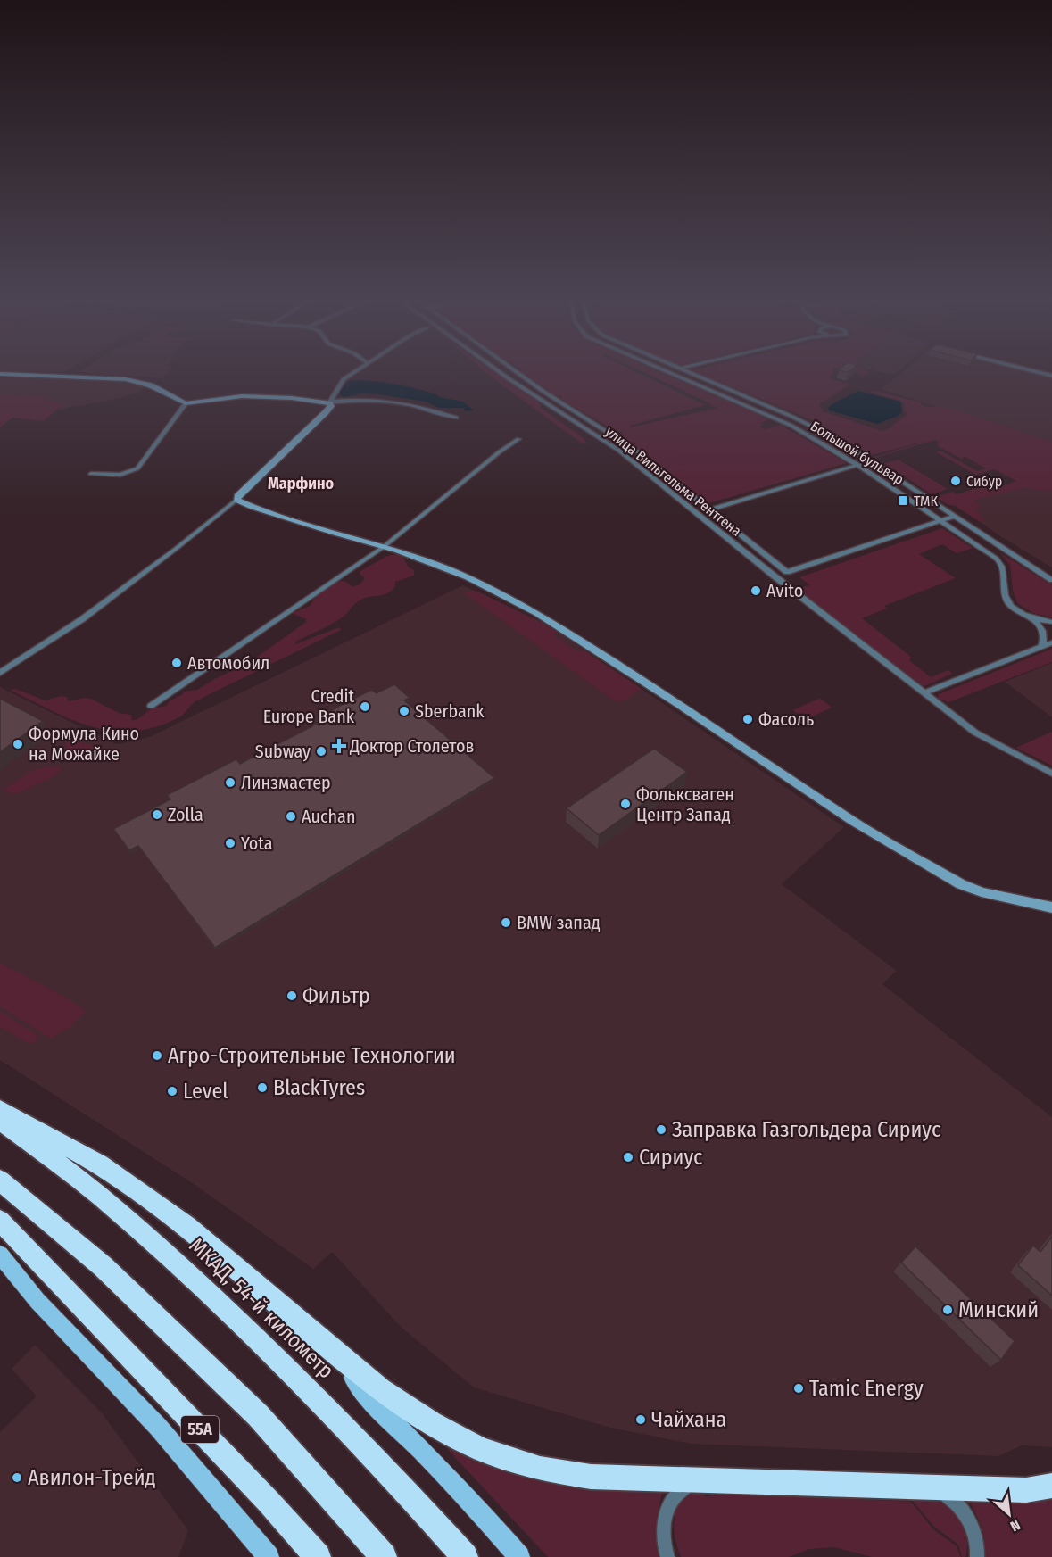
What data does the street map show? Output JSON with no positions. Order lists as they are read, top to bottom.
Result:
{
  "streets": {
    "highway": ["МКАД, 54-й километр", "55А"],
    "street": ["Большой бульвар", "улица Вильгельма Рентгена"]
  },
  "crossings": [
    ["Большой бульвар", "улица Вильгельма Рентгена"]
  ],
  "districts": ["Марфино"],
  "places": {
    "other": [
      "Сибур",
      "Avito",
      "Автомобил",
      "Credit Europe Bank",
      "Sberbank",
      "Фасоль",
      "Формула Кино на Можайке",
      "Subway",
      "Линзмастер",
      "Фольксваген Центр Запад",
      "Zolla",
      "Auchan",
      "Yota",
      "BMW запад",
      "Фильтр",
      "Агро-Строительные Технологии",
      "BlackTyres",
      "Level",
      "Заправка Газгольдера Сириус",
      "Сириус",
      "Минский",
      "Tamic Energy",
      "Чайхана",
      "Авилон-Трейд"
    ],
    "transit": ["ТМК"],
    "health": ["Доктор Столетов"]
  },
  "north": "bottom right"
}
